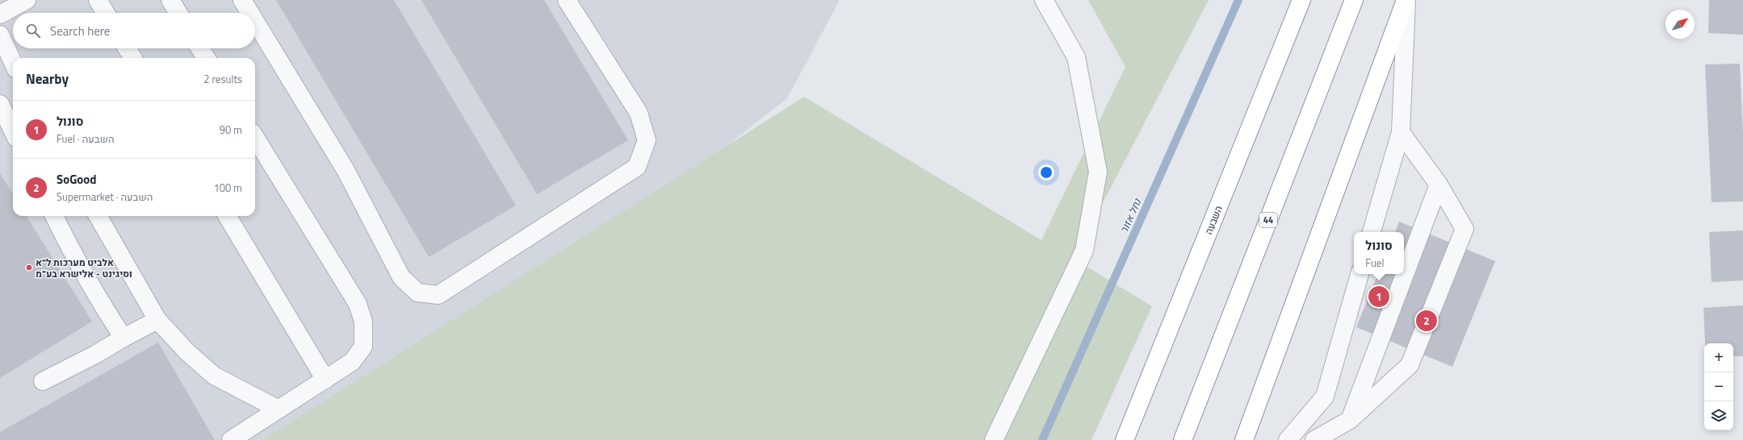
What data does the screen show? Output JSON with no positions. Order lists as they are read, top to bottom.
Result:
{
  "streets": {
    "highway": ["השבעה", "44"]
  },
  "water": ["נחל אזור"],
  "places": ["אלביט מערכות ל\"א וסיגינט - אלישרא בע\"מ"],
  "north": "top right",
  "page": {
    "search": "Search here",
    "heading": ["Nearby", "2 results"],
    "list": [
      {
        "mark": "1",
        "name": "סונול",
        "note": "Fuel · השבעה",
        "value": "90 m"
      },
      {
        "mark": "2",
        "name": "SoGood",
        "note": "Supermarket · השבעה",
        "value": "100 m"
      }
    ],
    "popup": ["סונול", "Fuel"],
    "pins": ["1", "2"],
    "map_buttons": ["+", "−"]
  }
}
